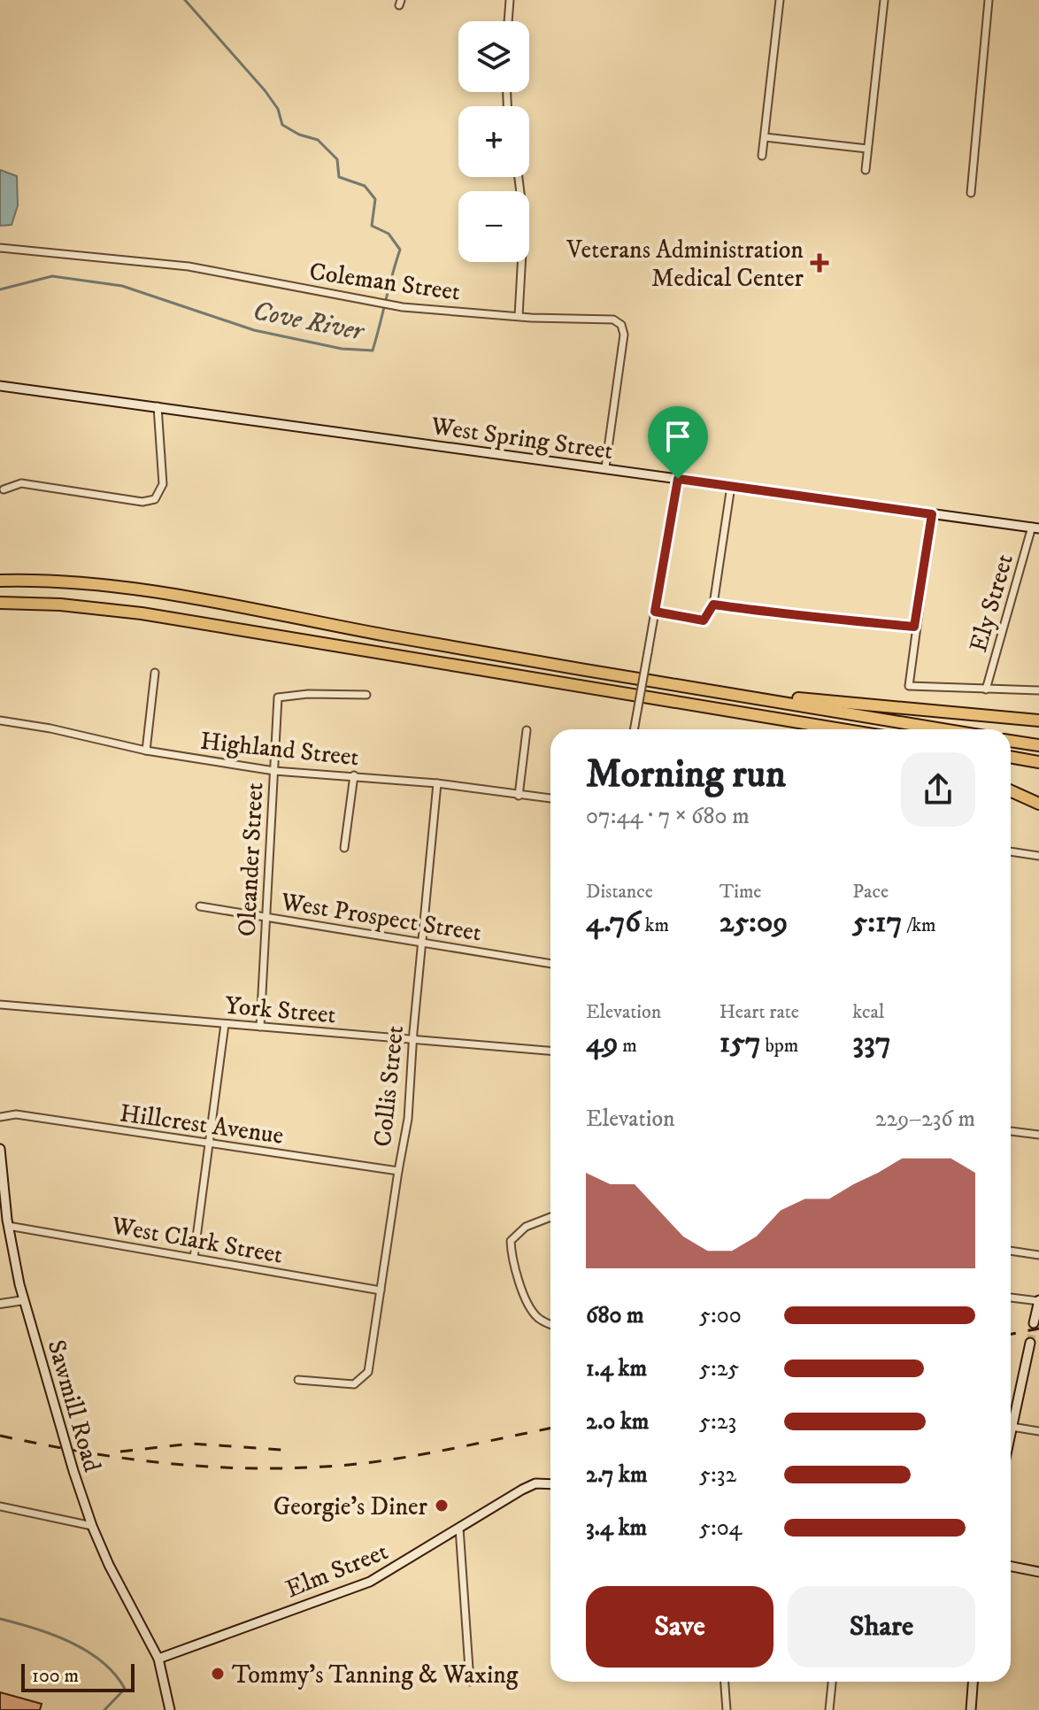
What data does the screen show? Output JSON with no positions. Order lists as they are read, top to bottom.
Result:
{
  "streets": {
    "main road": ["West Spring Street", "Sawmill Road", "Elm Street"],
    "street": [
      "Coleman Street",
      "Ely Street",
      "Highland Street",
      "Oleander Street",
      "West Prospect Street",
      "York Street",
      "Collis Street",
      "Hillcrest Avenue",
      "West Clark Street"
    ]
  },
  "crossings": [
    ["Coleman Street", "West Spring Street"],
    ["West Spring Street", "Ely Street"],
    ["Highland Street", "Oleander Street"],
    ["Highland Street", "Collis Street"],
    ["Oleander Street", "West Prospect Street"],
    ["Oleander Street", "York Street"],
    ["West Prospect Street", "Collis Street"],
    ["York Street", "Collis Street"],
    ["Collis Street", "Hillcrest Avenue"],
    ["Collis Street", "West Clark Street"],
    ["West Clark Street", "Sawmill Road"],
    ["Sawmill Road", "Elm Street"]
  ],
  "water": ["Cove River"],
  "places": {
    "health": ["Veterans Administration Medical Center"],
    "other": ["Georgie’s Diner", "Tommy’s Tanning & Waxing"]
  },
  "scale_bar": "100 m",
  "page": {
    "map_buttons": ["+", "−"],
    "heading": ["Morning run", "07:44 · 7 × 680 m"],
    "stats": [
      ["Distance", "4.76 km"],
      ["Time", "25:09"],
      ["Pace", "5:17 /km"],
      ["Elevation", "49 m"],
      ["Heart rate", "157 bpm"],
      ["kcal", "337"]
    ],
    "chart": ["Elevation", "229–236 m"],
    "list": [
      {
        "name": "680 m",
        "note": "5:00"
      },
      {
        "name": "1.4 km",
        "note": "5:25"
      },
      {
        "name": "2.0 km",
        "note": "5:23"
      },
      {
        "name": "2.7 km",
        "note": "5:32"
      },
      {
        "name": "3.4 km",
        "note": "5:04"
      }
    ],
    "buttons": ["Save", "Share"],
    "scale": "100 m"
  }
}
